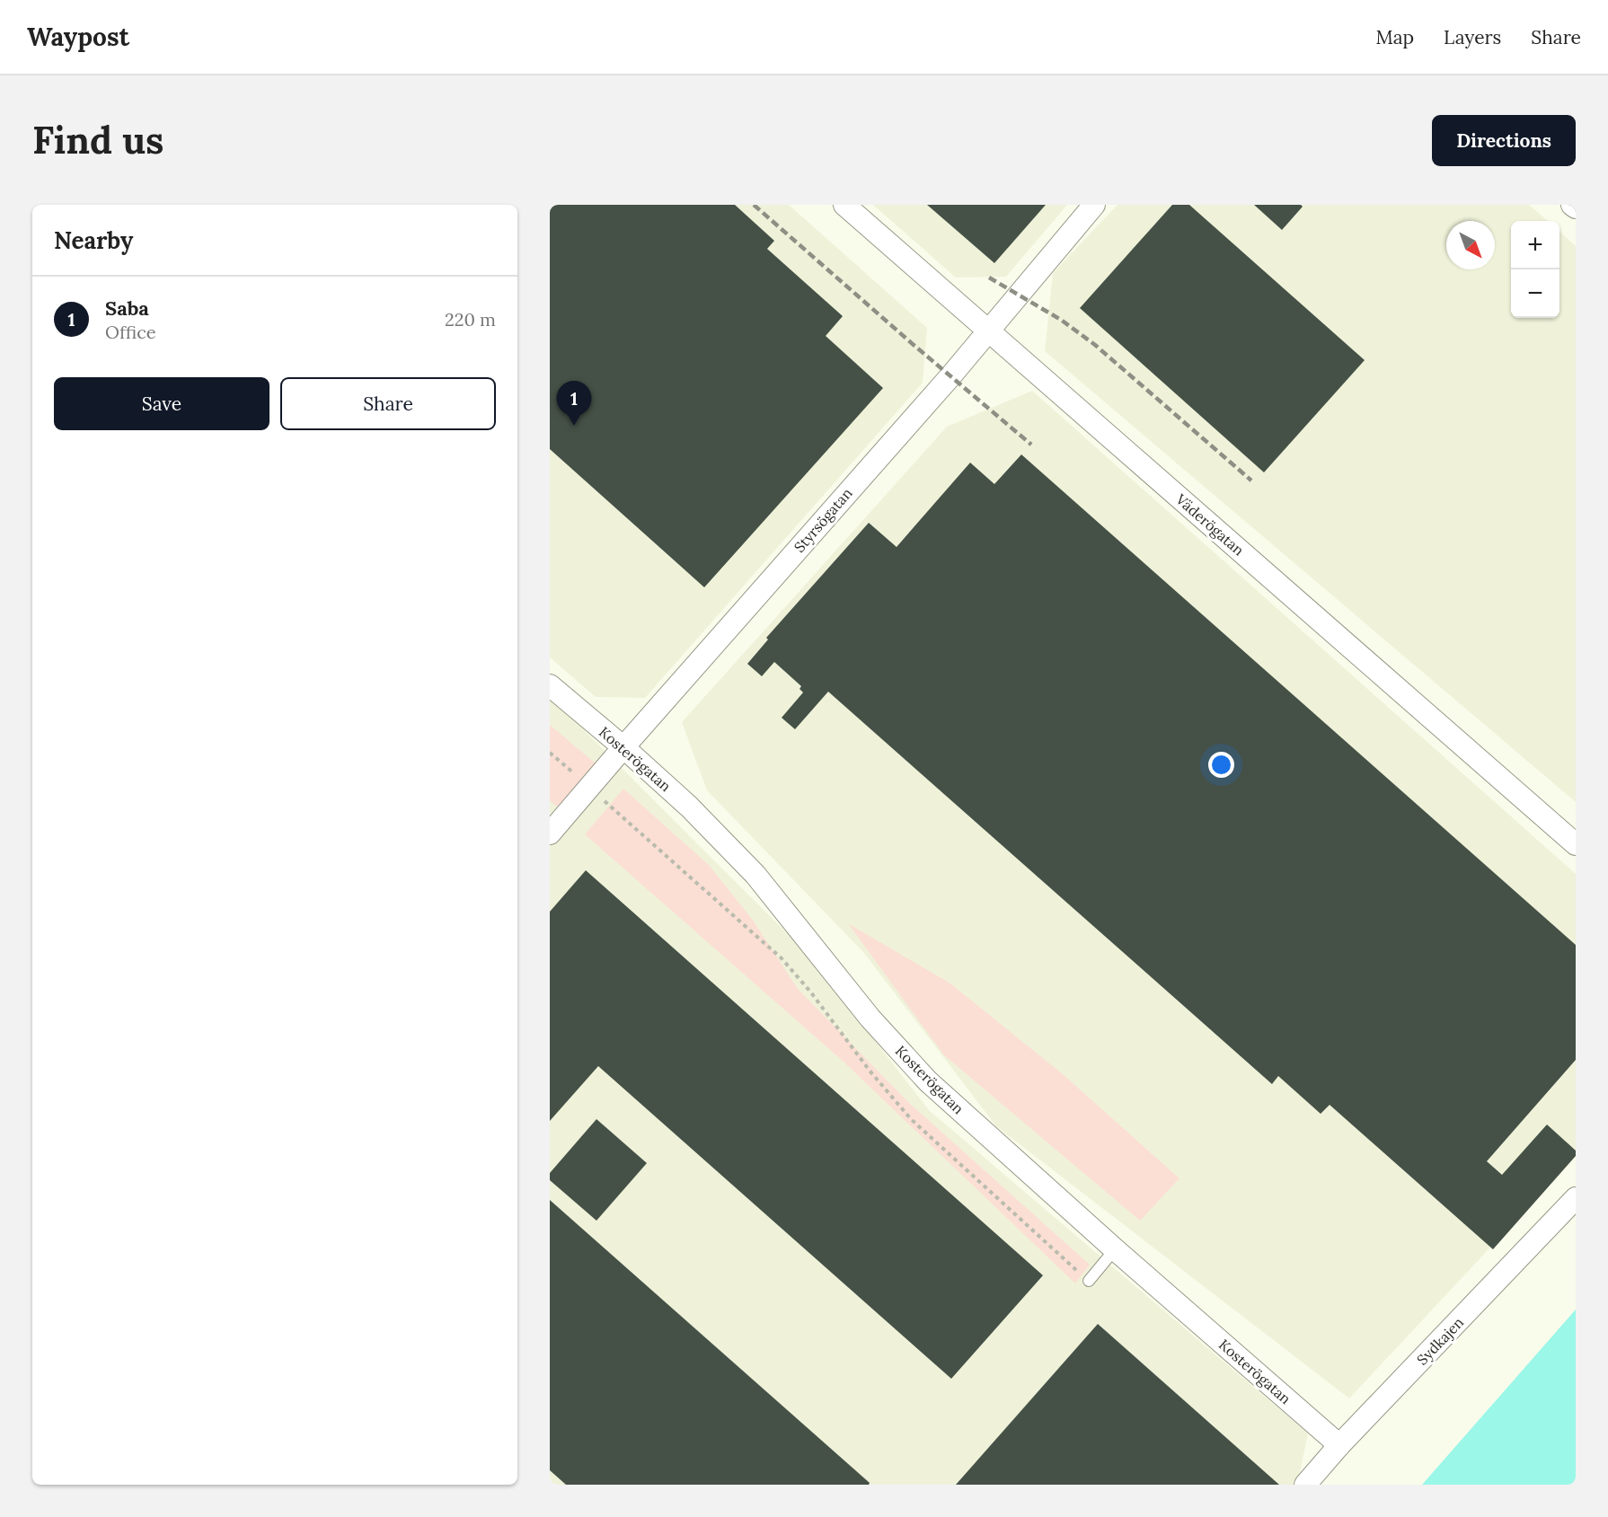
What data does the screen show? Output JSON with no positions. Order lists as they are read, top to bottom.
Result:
{
  "streets": {
    "street": [
      "Styrsögatan",
      "Väderögatan",
      "Kosterögatan",
      "Sydkajen"
    ]
  },
  "crossings": [
    ["Styrsögatan", "Väderögatan"],
    ["Styrsögatan", "Kosterögatan"],
    ["Kosterögatan", "Sydkajen"]
  ],
  "north": "bottom right",
  "page": {
    "header": "Waypost",
    "nav": ["Map", "Layers", "Share"],
    "buttons": [
      "Directions",
      ["Save", "Share"]
    ],
    "title": "Find us",
    "heading": "Nearby",
    "map_buttons": ["+", "−"],
    "list": [
      {
        "mark": "1",
        "name": "Saba",
        "note": "Office",
        "value": "220 m"
      }
    ],
    "pins": "1"
  }
}
